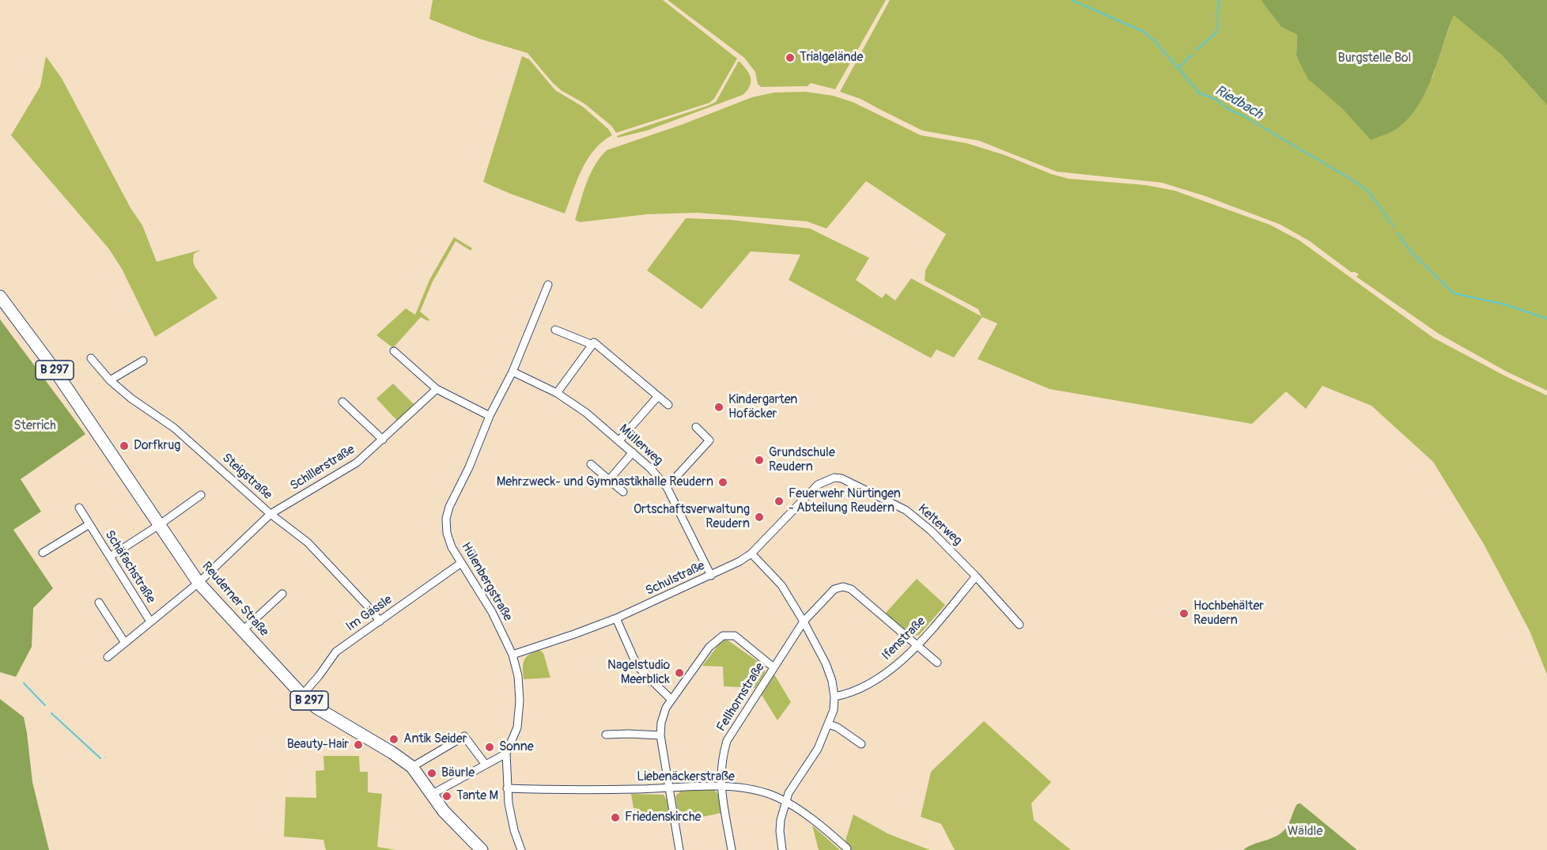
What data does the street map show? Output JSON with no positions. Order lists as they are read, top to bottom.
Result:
{
  "streets": {
    "main road": ["B 297", "Reuderner Straße"],
    "street": [
      "Müllerweg",
      "Schillerstraße",
      "Steigstraße",
      "Kelterweg",
      "Schäfachstraße",
      "Schulstraße",
      "Hülenbergstraße",
      "Im Gässle",
      "Ifenstraße",
      "Fellhornstraße",
      "Liebenäckerstraße"
    ]
  },
  "crossings": [
    ["Müllerweg", "Schulstraße"],
    ["Müllerweg", "Hülenbergstraße"],
    ["Schillerstraße", "Steigstraße"],
    ["Schillerstraße", "Schäfachstraße"],
    ["Schillerstraße", "Reuderner Straße"],
    ["Steigstraße", "Im Gässle"],
    ["Kelterweg", "Schulstraße"],
    ["Kelterweg", "Ifenstraße"],
    ["Schulstraße", "Hülenbergstraße"],
    ["Hülenbergstraße", "Im Gässle"],
    ["Hülenbergstraße", "Liebenäckerstraße"],
    ["Reuderner Straße", "Im Gässle"],
    ["Ifenstraße", "Fellhornstraße"],
    ["Fellhornstraße", "Liebenäckerstraße"]
  ],
  "water": ["Riedbach"],
  "parks": ["Burgstelle Bol", "Sterrich", "Wäldle"],
  "places": [
    "Trialgelände",
    "Kindergarten Hofäcker",
    "Dorfkrug",
    "Grundschule Reudern",
    "Mehrzweck- und Gymnastikhalle Reudern",
    "Feuerwehr Nürtingen - Abteilung Reudern",
    "Ortschaftsverwaltung Reudern",
    "Hochbehälter Reudern",
    "Nagelstudio Meerblick",
    "Antik Seider",
    "Beauty-Hair",
    "Sonne",
    "Bäurle",
    "Tante M",
    "Friedenskirche"
  ]
}
